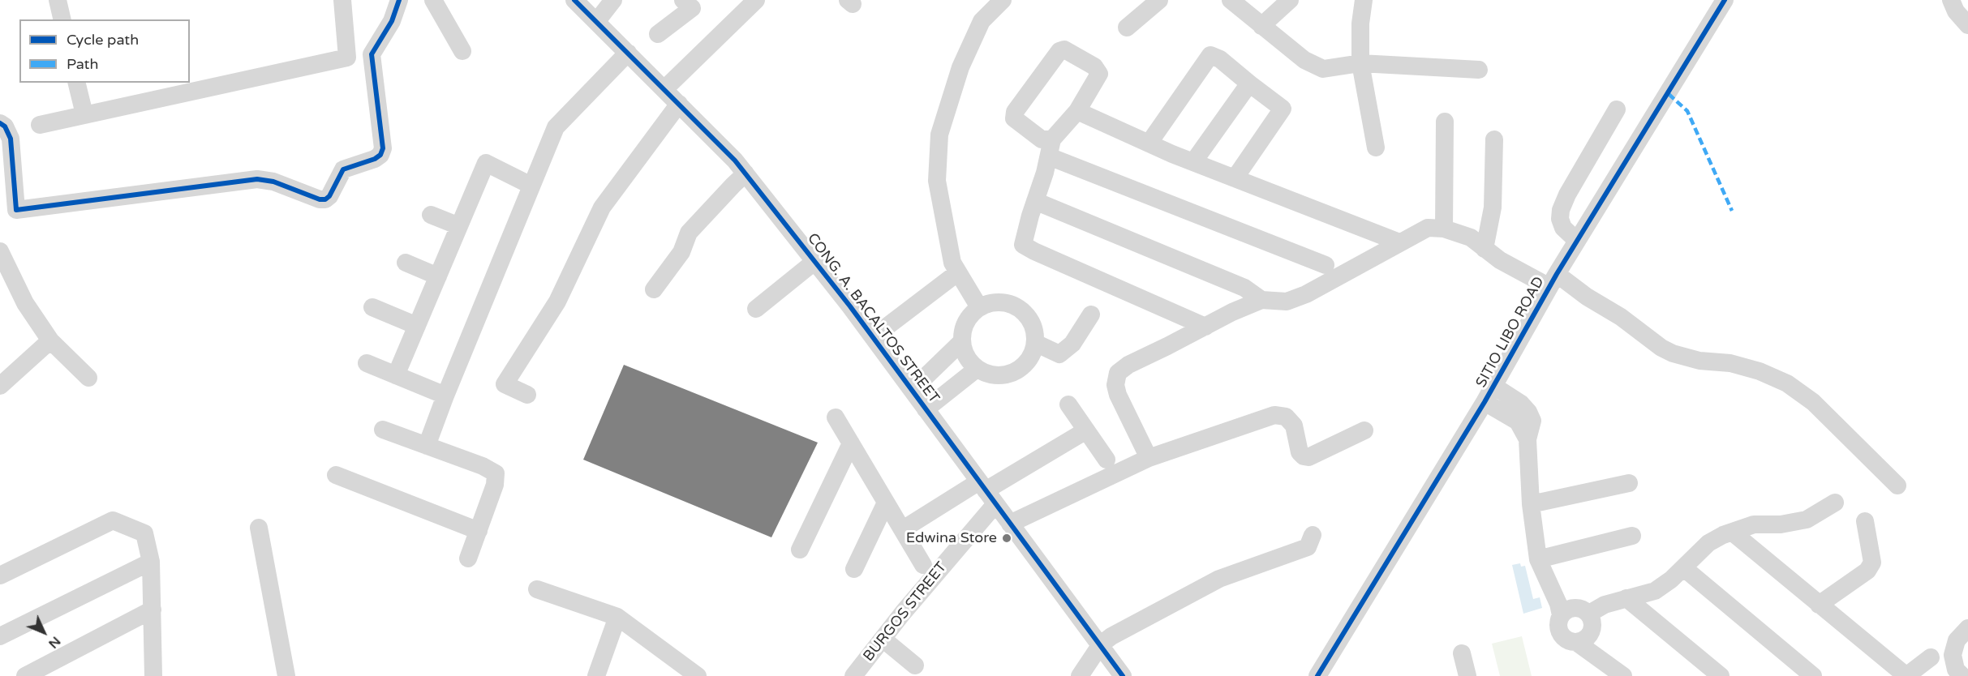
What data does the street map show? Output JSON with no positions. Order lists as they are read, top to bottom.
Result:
{
  "streets": {
    "street": ["CONG. A. BACALTOS STREET", "SITIO LIBO ROAD", "BURGOS STREET"]
  },
  "crossings": [
    ["CONG. A. BACALTOS STREET", "BURGOS STREET"]
  ],
  "places": ["Edwina Store"],
  "legend": ["Cycle path", "Path"],
  "north": "bottom right"
}
